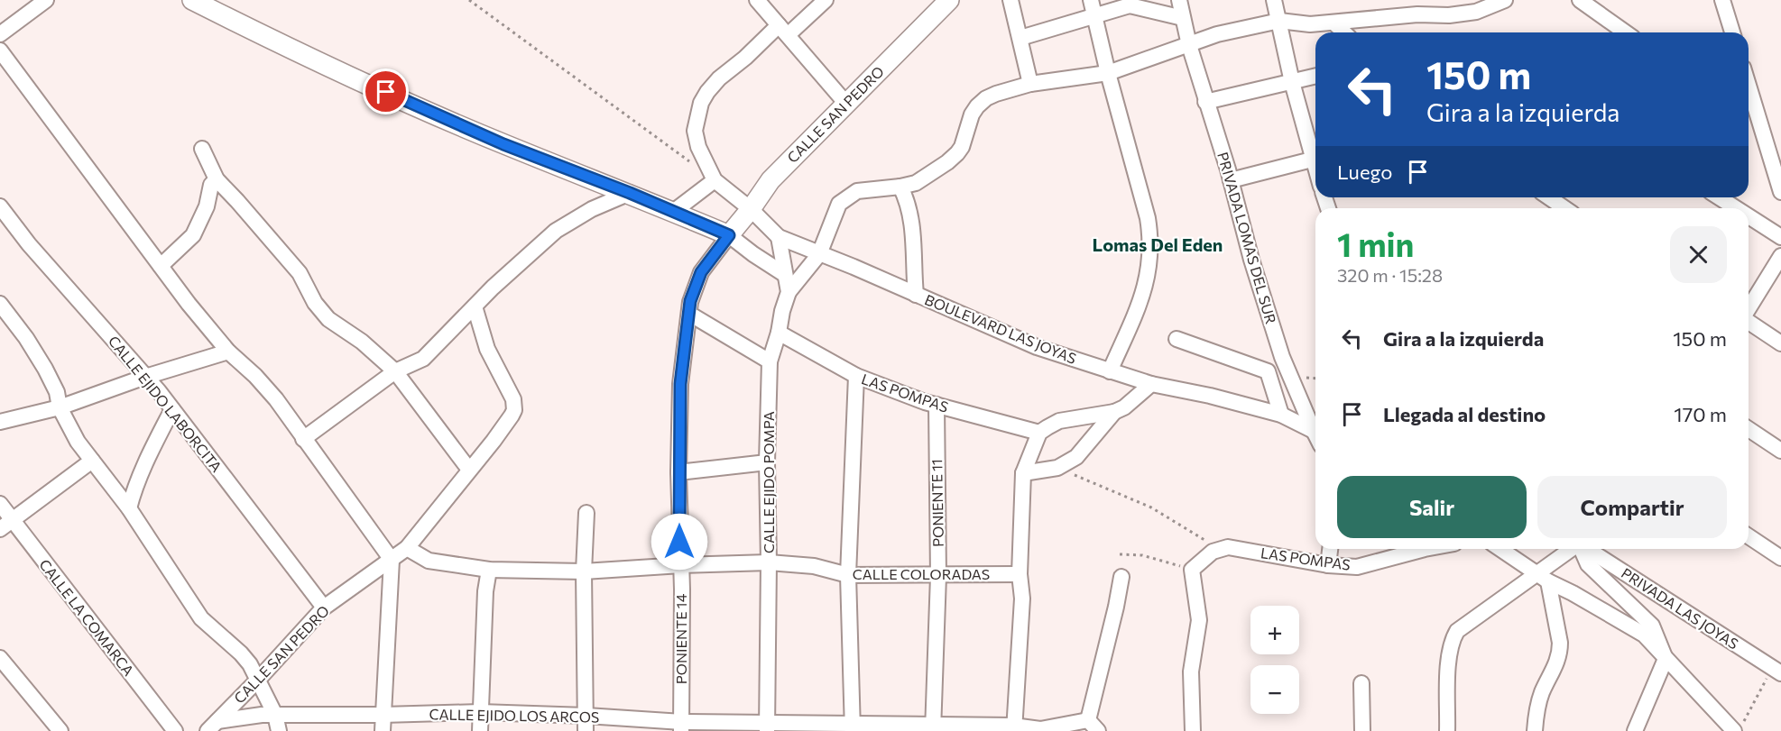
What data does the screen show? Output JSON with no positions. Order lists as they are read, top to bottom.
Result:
{
  "streets": {
    "street": [
      "CALLE SAN PEDRO",
      "PRIVADA LOMAS DEL SUR",
      "BOULEVARD LAS JOYAS",
      "LAS POMPAS",
      "CALLE EJIDO LABORCITA",
      "CALLE EJIDO POMPA",
      "PONIENTE 11",
      "CALLE COLORADAS",
      "PRIVADA LAS JOYAS",
      "CALLE LA COMARCA",
      "PONIENTE 14",
      "CALLE EJIDO LOS ARCOS"
    ]
  },
  "crossings": [
    ["CALLE SAN PEDRO", "CALLE EJIDO LABORCITA"],
    ["CALLE SAN PEDRO", "CALLE COLORADAS"],
    ["CALLE SAN PEDRO", "PONIENTE 14"],
    ["CALLE SAN PEDRO", "CALLE EJIDO LOS ARCOS"],
    ["LAS POMPAS", "CALLE EJIDO POMPA"],
    ["LAS POMPAS", "PONIENTE 11"],
    ["CALLE EJIDO POMPA", "CALLE COLORADAS"],
    ["CALLE EJIDO POMPA", "CALLE EJIDO LOS ARCOS"],
    ["PONIENTE 11", "CALLE COLORADAS"],
    ["PONIENTE 11", "CALLE EJIDO LOS ARCOS"],
    ["CALLE COLORADAS", "PONIENTE 14"],
    ["PONIENTE 14", "CALLE EJIDO LOS ARCOS"]
  ],
  "districts": ["Lomas Del Eden"],
  "page": {
    "turn": ["150 m", "Gira a la izquierda"],
    "then": "Luego",
    "heading": ["1 min", "320 m · 15:28"],
    "list": [
      {
        "name": "Gira a la izquierda",
        "value": "150 m"
      },
      {
        "name": "Llegada al destino",
        "value": "170 m"
      }
    ],
    "buttons": ["Salir", "Compartir"],
    "map_buttons": ["+", "−"]
  }
}
